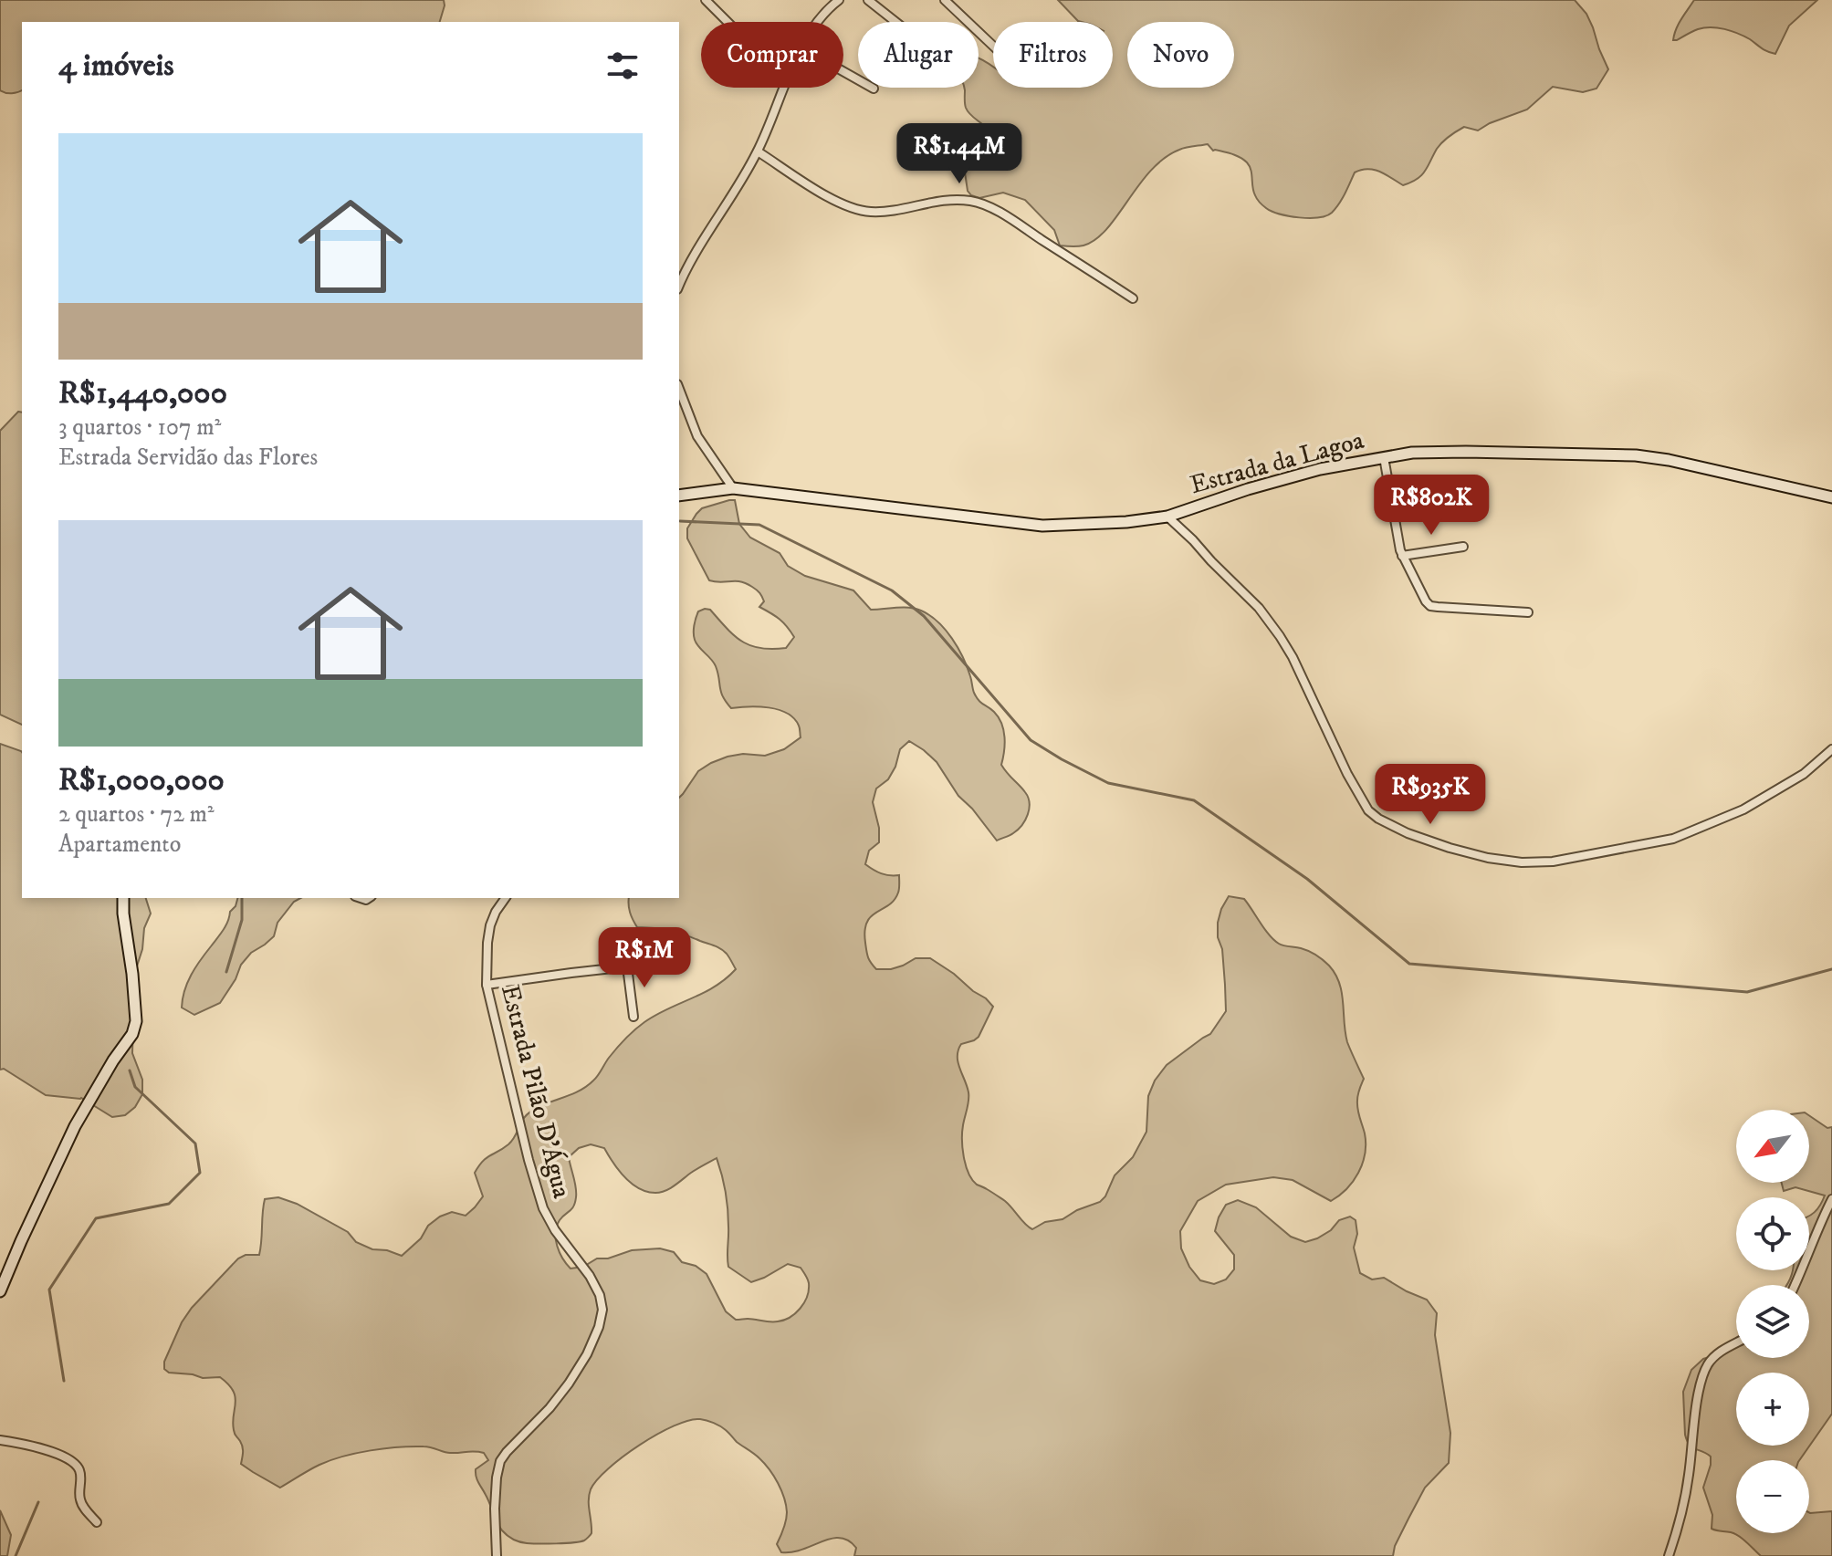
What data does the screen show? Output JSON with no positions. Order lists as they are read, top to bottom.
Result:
{
  "streets": {
    "street": ["Estrada da Lagoa", "Estrada Pilão D'Água"]
  },
  "north": "bottom left",
  "page": {
    "chip": [
      "Comprar",
      "Alugar",
      "Filtros",
      "Novo"
    ],
    "heading": "4 imóveis",
    "list": [
      {
        "name": "R$1,440,000",
        "note": "3 quartos · 107 m² · Estrada Servidão das Flores"
      },
      {
        "name": "R$1,000,000",
        "note": "2 quartos · 72 m² · Apartamento"
      }
    ],
    "price": [
      "R$1.44M",
      "R$802K",
      "R$935K",
      "R$1M"
    ],
    "map_buttons": ["+", "−"]
  }
}
